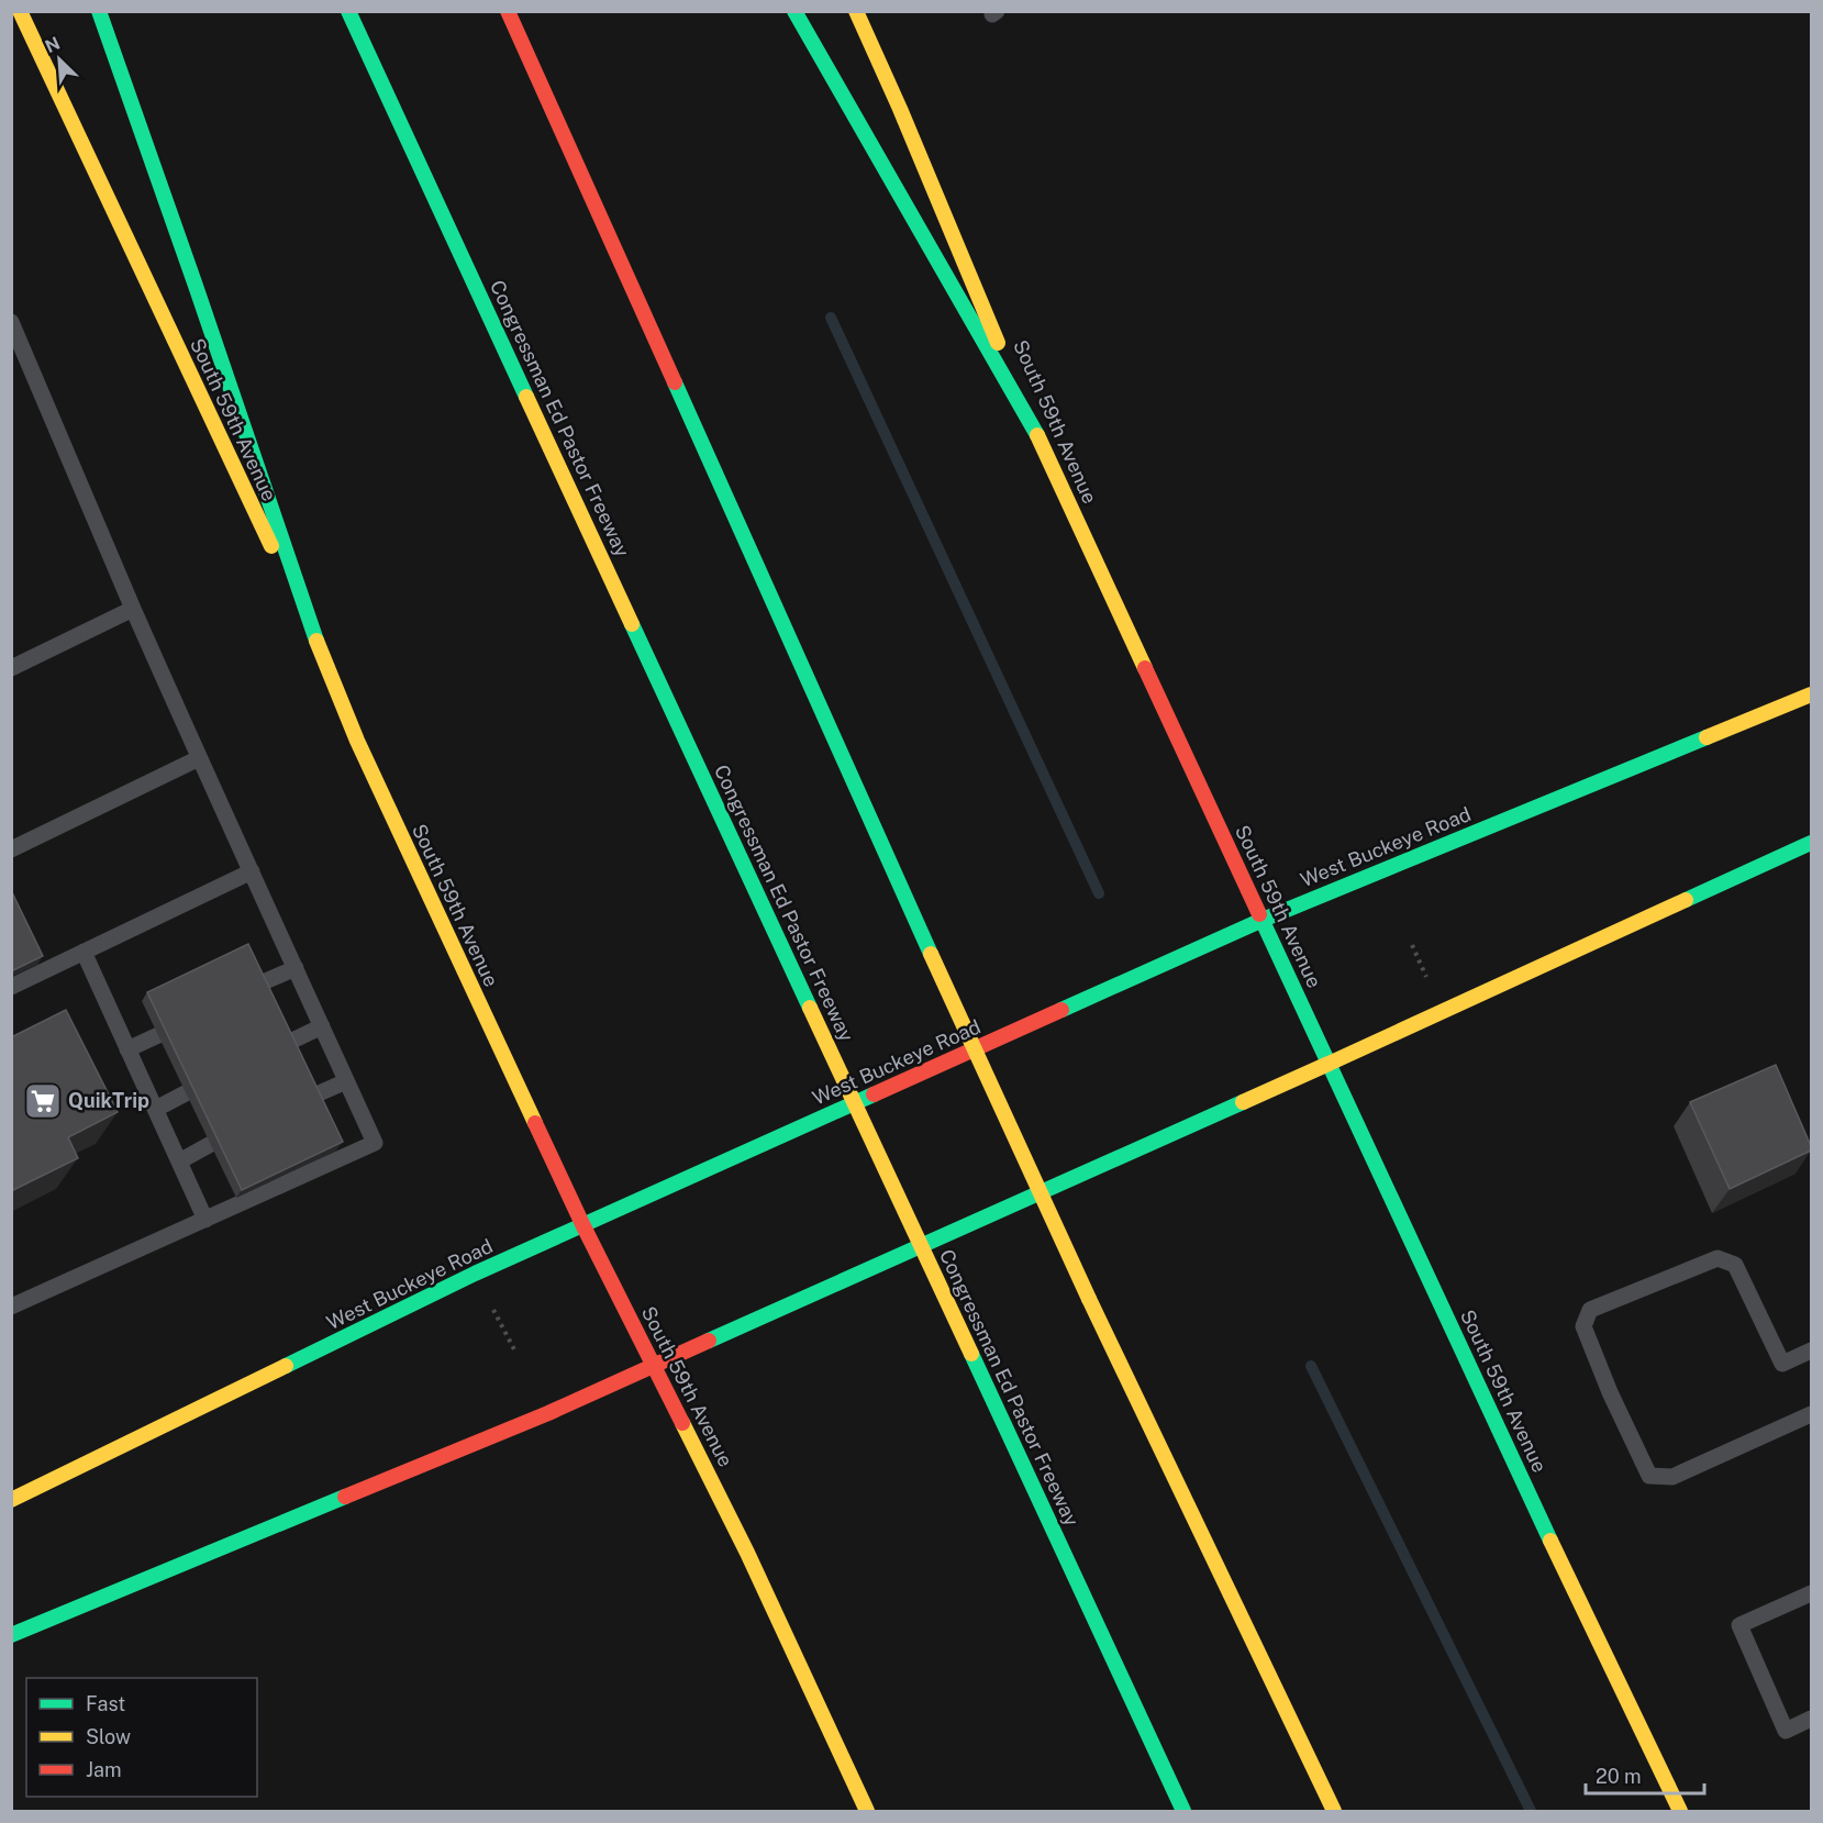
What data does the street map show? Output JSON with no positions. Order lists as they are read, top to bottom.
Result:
{
  "streets": {
    "main road": ["Congressman Ed Pastor Freeway", "South 59th Avenue", "West Buckeye Road"]
  },
  "crossings": [
    ["South 59th Avenue", "West Buckeye Road"]
  ],
  "places": {
    "supermarket": ["QuikTrip"]
  },
  "legend": ["Fast", "Slow", "Jam"],
  "scale_bar": "20 m",
  "north": "top left"
}
